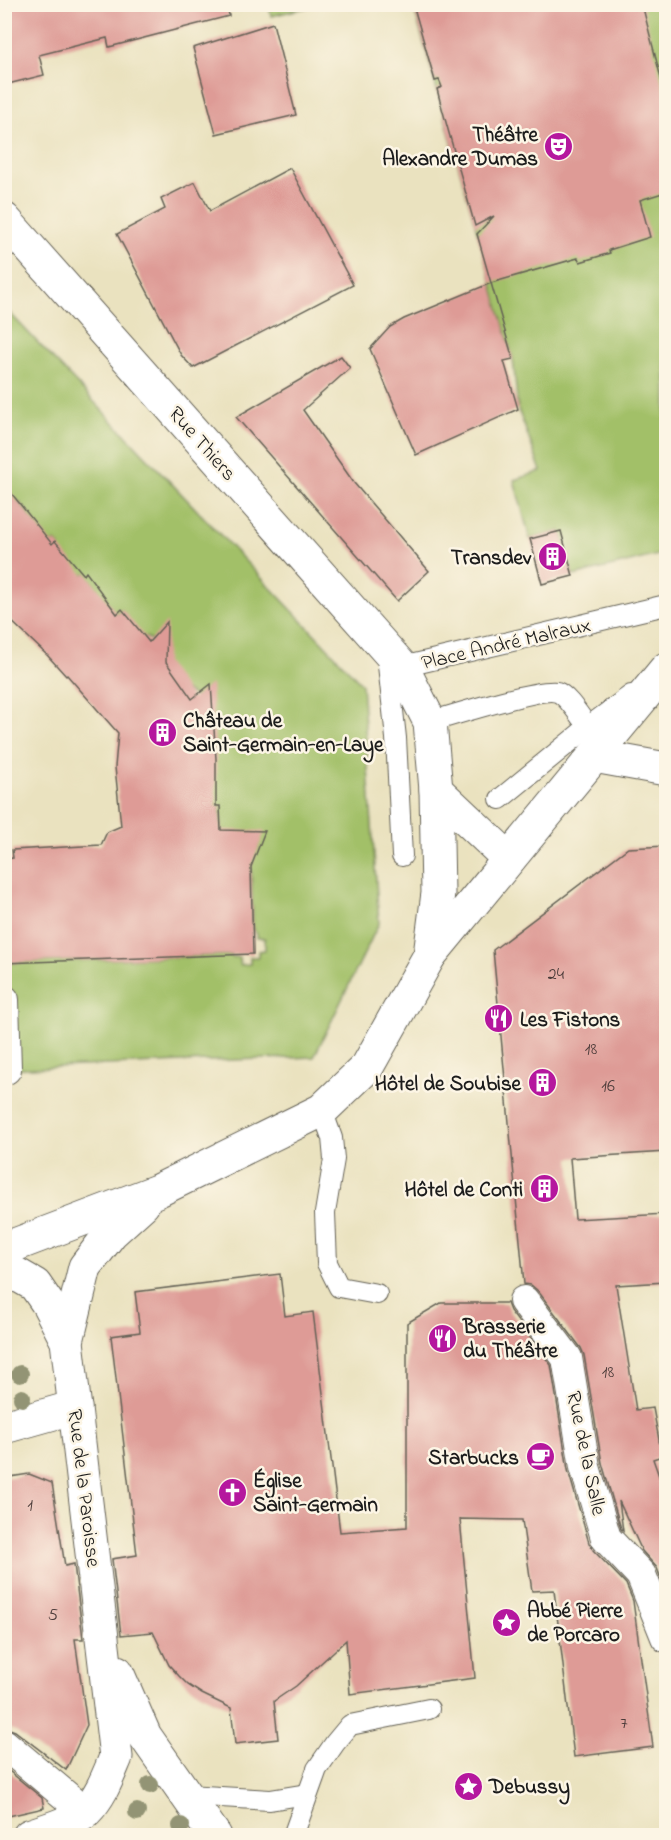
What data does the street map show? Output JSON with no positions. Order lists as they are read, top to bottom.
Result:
{
  "streets": {
    "main road": ["Rue Thiers", "Place André Malraux", "Rue de la Paroisse"],
    "street": ["Rue de la Salle"]
  },
  "crossings": [
    ["Rue Thiers", "Place André Malraux"]
  ],
  "places": {
    "theatre": ["Théâtre Alexandre Dumas"],
    "building": [
      "Transdev",
      "Château de Saint-Germain-en-Laye",
      "Hôtel de Soubise",
      "Hôtel de Conti"
    ],
    "restaurant": ["Les Fistons", "Brasserie du Théâtre"],
    "cafe": ["Starbucks"],
    "church": ["Église Saint-Germain"],
    "place": ["Abbé Pierre de Porcaro", "Debussy"]
  },
  "house_numbers": [
    "24",
    "18",
    "16",
    "18",
    "1",
    "5",
    "7"
  ]
}
